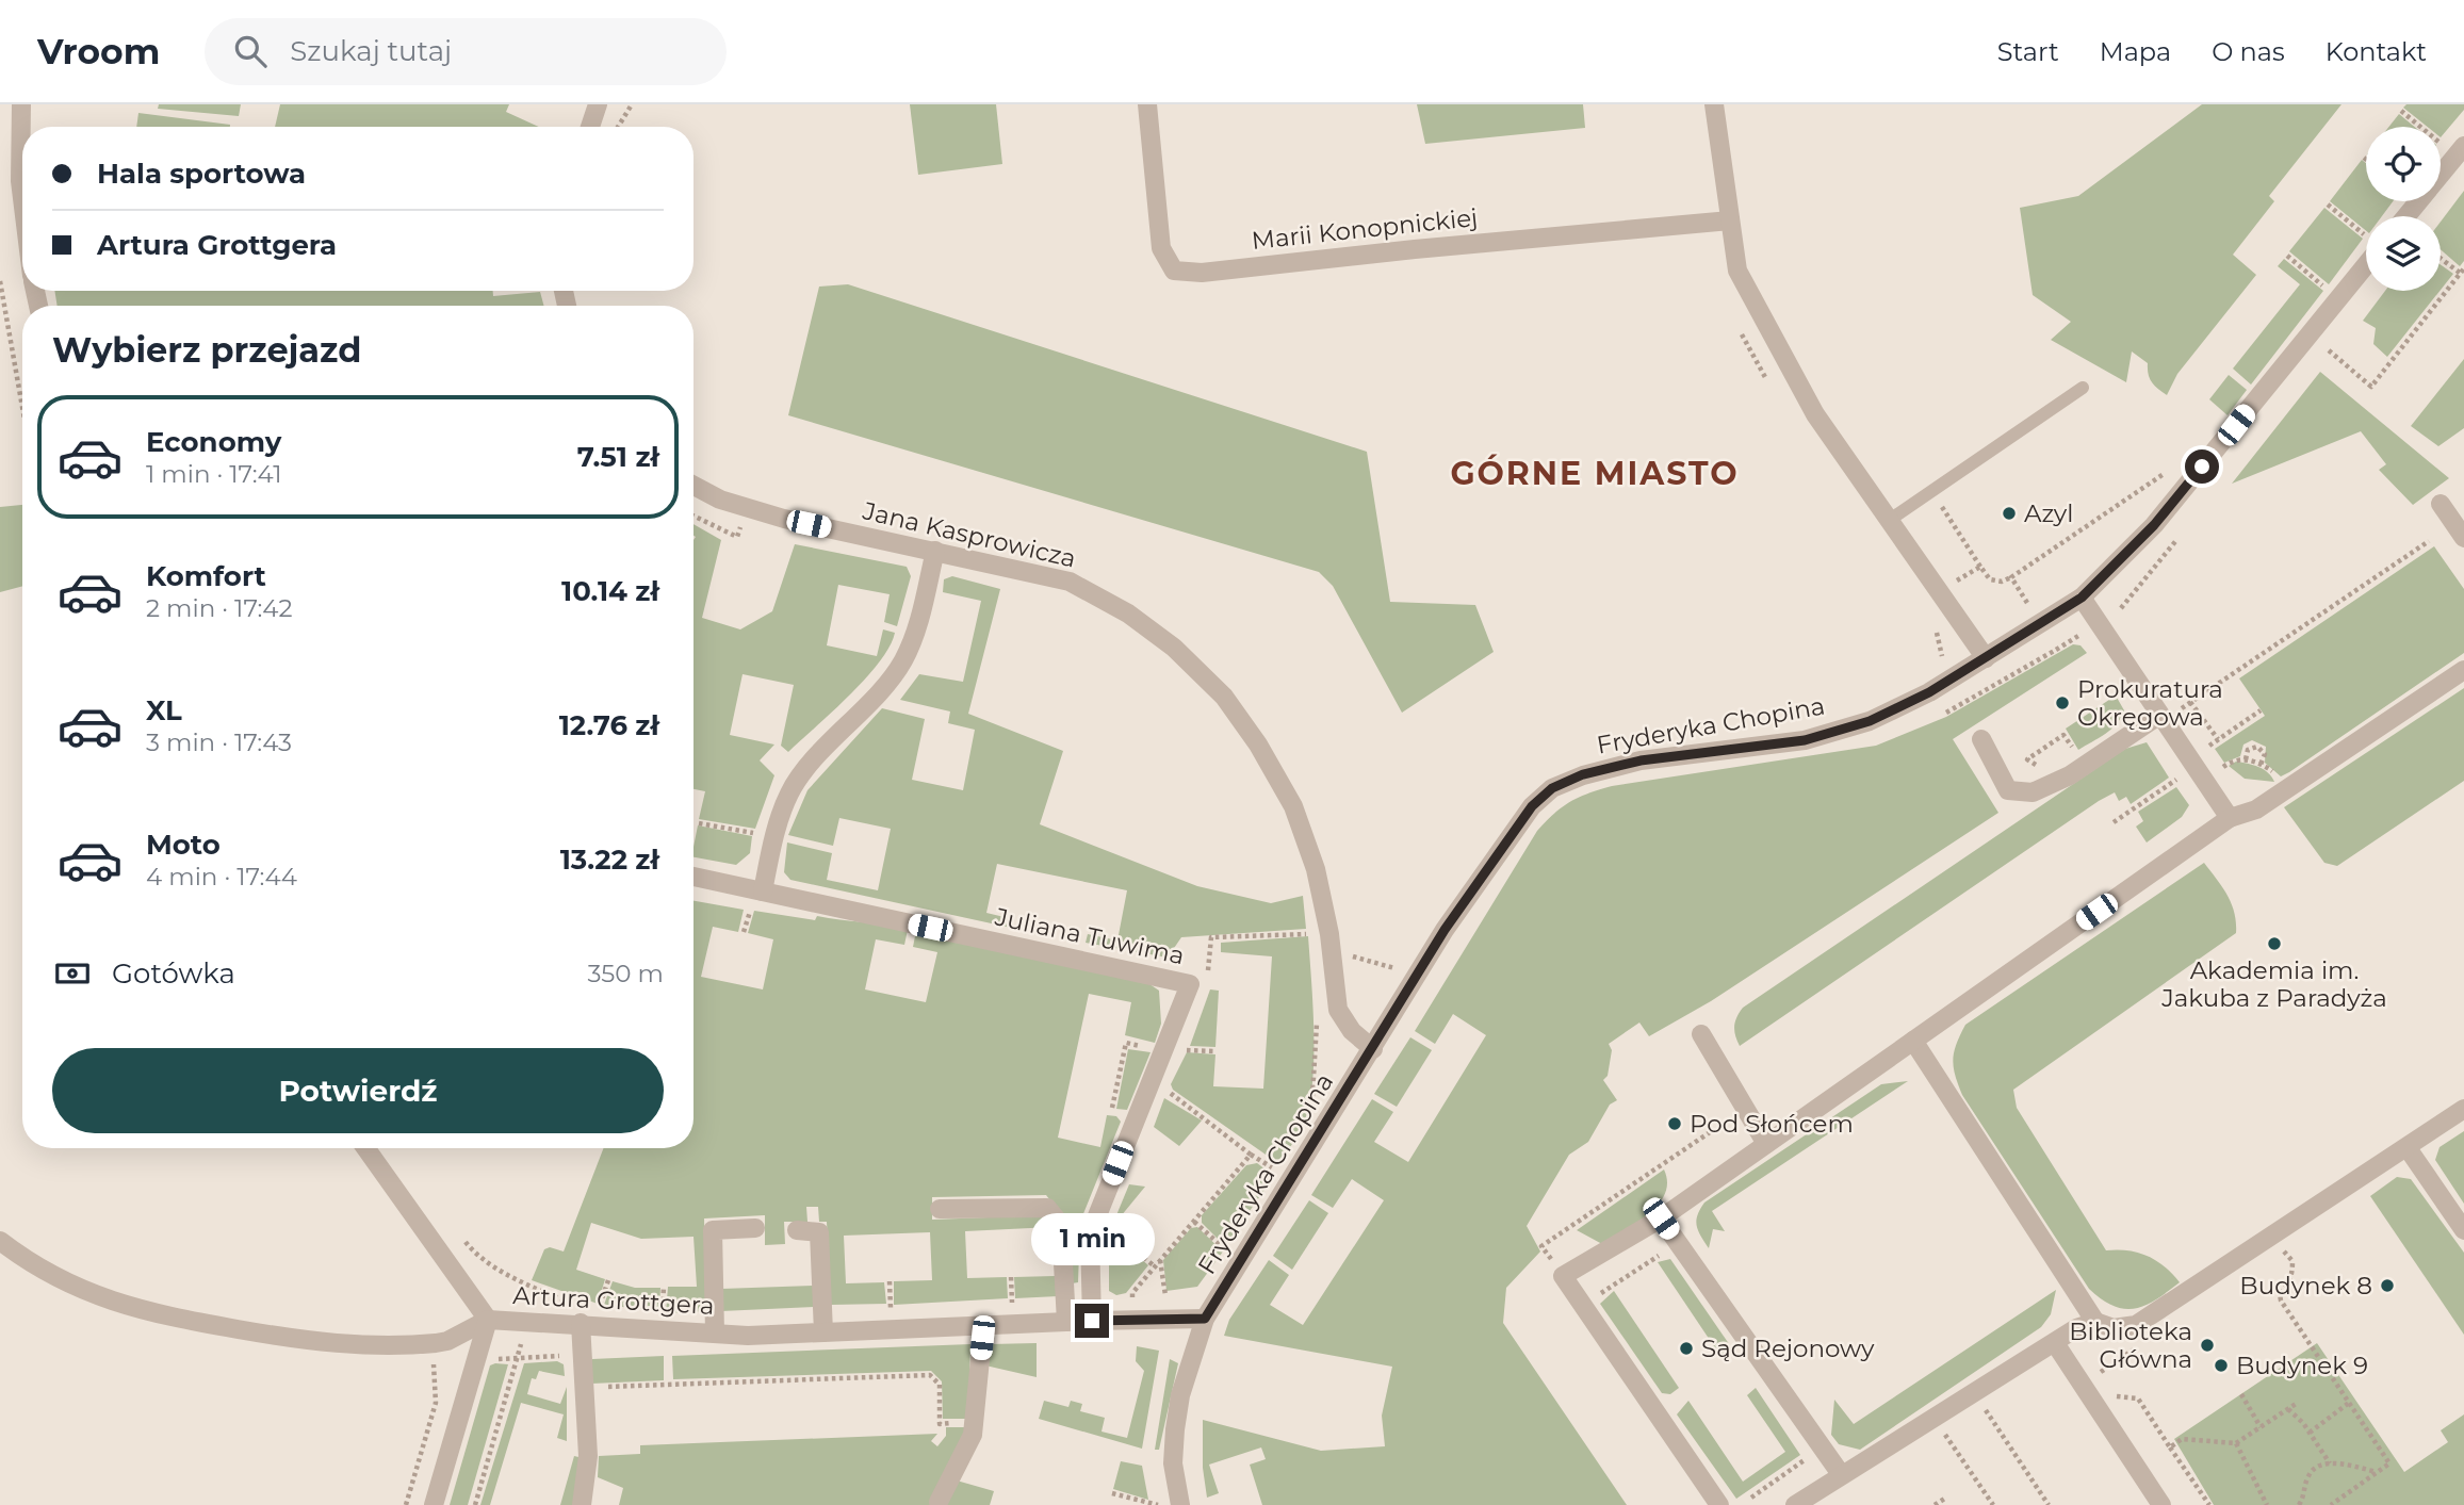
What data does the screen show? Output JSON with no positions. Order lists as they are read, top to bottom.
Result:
{
  "streets": {
    "street": [
      "Marii Konopnickiej",
      "Jana Kasprowicza",
      "Fryderyka Chopina",
      "Juliana Tuwima",
      "Artura Grottgera"
    ]
  },
  "crossings": [
    ["Jana Kasprowicza", "Fryderyka Chopina"],
    ["Fryderyka Chopina", "Artura Grottgera"],
    ["Juliana Tuwima", "Artura Grottgera"]
  ],
  "districts": ["GÓRNE MIASTO"],
  "places": [
    "Azyl",
    "Prokuratura Okręgowa",
    "Akademia im. Jakuba z Paradyża",
    "Pod Słońcem",
    "Budynek 8",
    "Biblioteka Główna",
    "Sąd Rejonowy",
    "Budynek 9"
  ],
  "page": {
    "header": "Vroom",
    "search": "Szukaj tutaj",
    "nav": [
      "Start",
      "Mapa",
      "O nas",
      "Kontakt"
    ],
    "banner": ["Hala sportowa", "Artura Grottgera"],
    "heading": "Wybierz przejazd",
    "list": [
      {
        "name": "Economy",
        "note": "1 min · 17:41",
        "value": "7.51 zł"
      },
      {
        "name": "Komfort",
        "note": "2 min · 17:42",
        "value": "10.14 zł"
      },
      {
        "name": "XL",
        "note": "3 min · 17:43",
        "value": "12.76 zł"
      },
      {
        "name": "Moto",
        "note": "4 min · 17:44",
        "value": "13.22 zł"
      }
    ],
    "pay": ["Gotówka", "350 m"],
    "buttons": "Potwierdź",
    "bubble": "1 min"
  }
}
